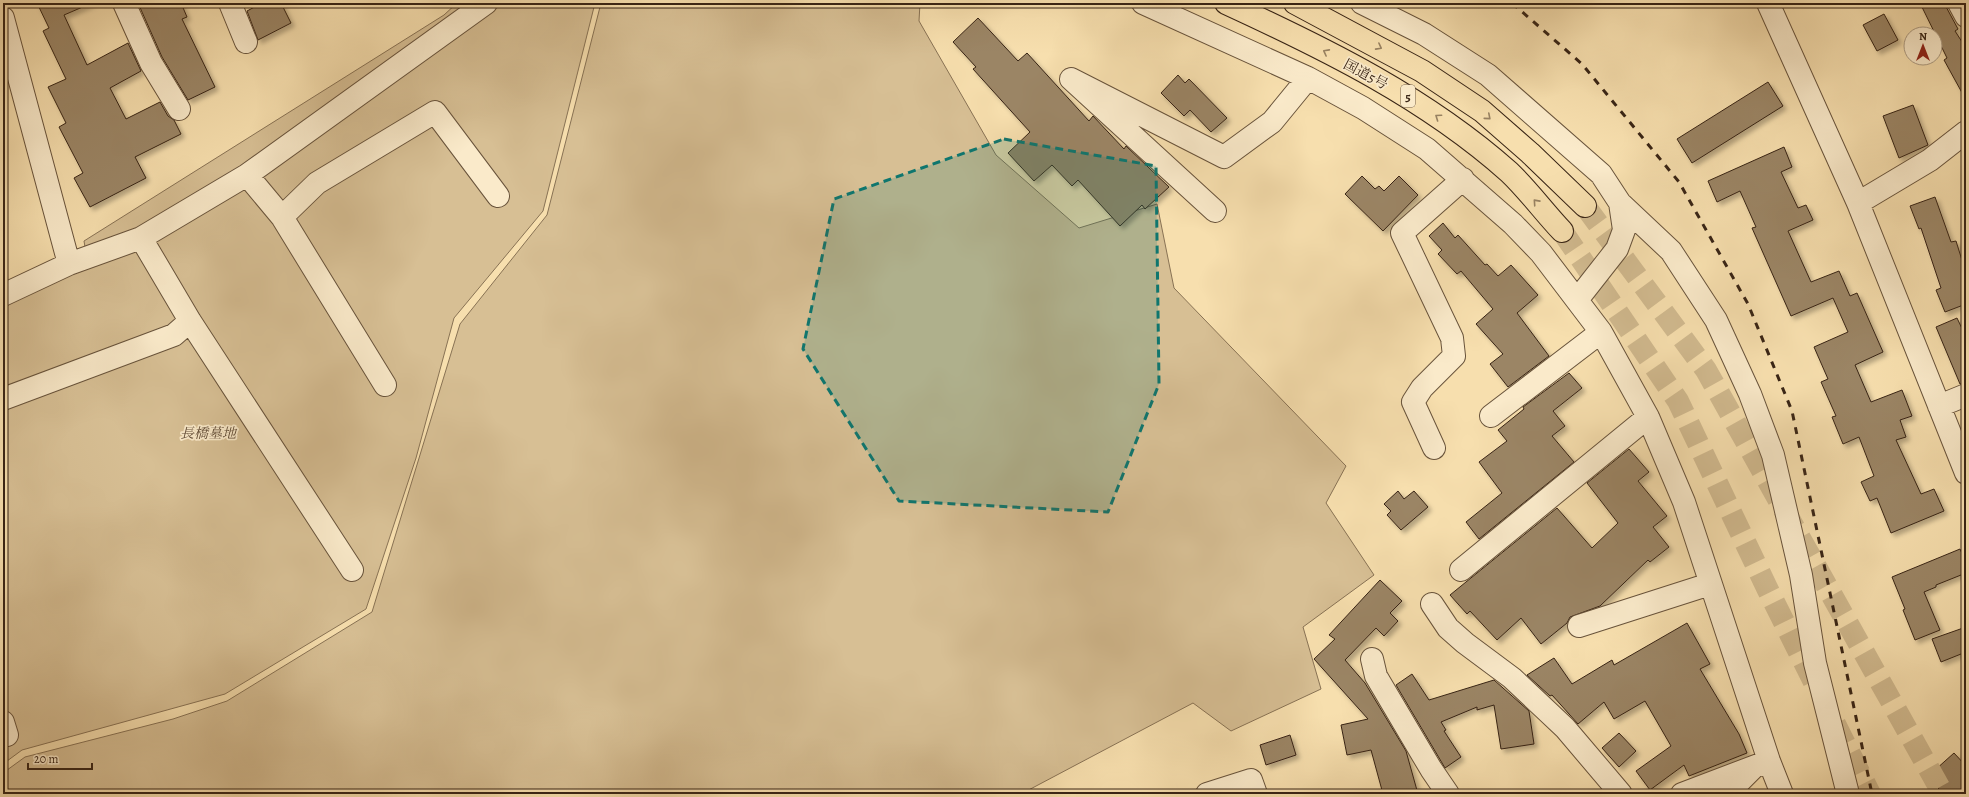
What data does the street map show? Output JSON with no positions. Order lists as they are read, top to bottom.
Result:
{
  "streets": {
    "highway": ["国道5号", "5"]
  },
  "parks": ["長橋墓地"],
  "scale_bar": "20 m",
  "north": "top"
}
